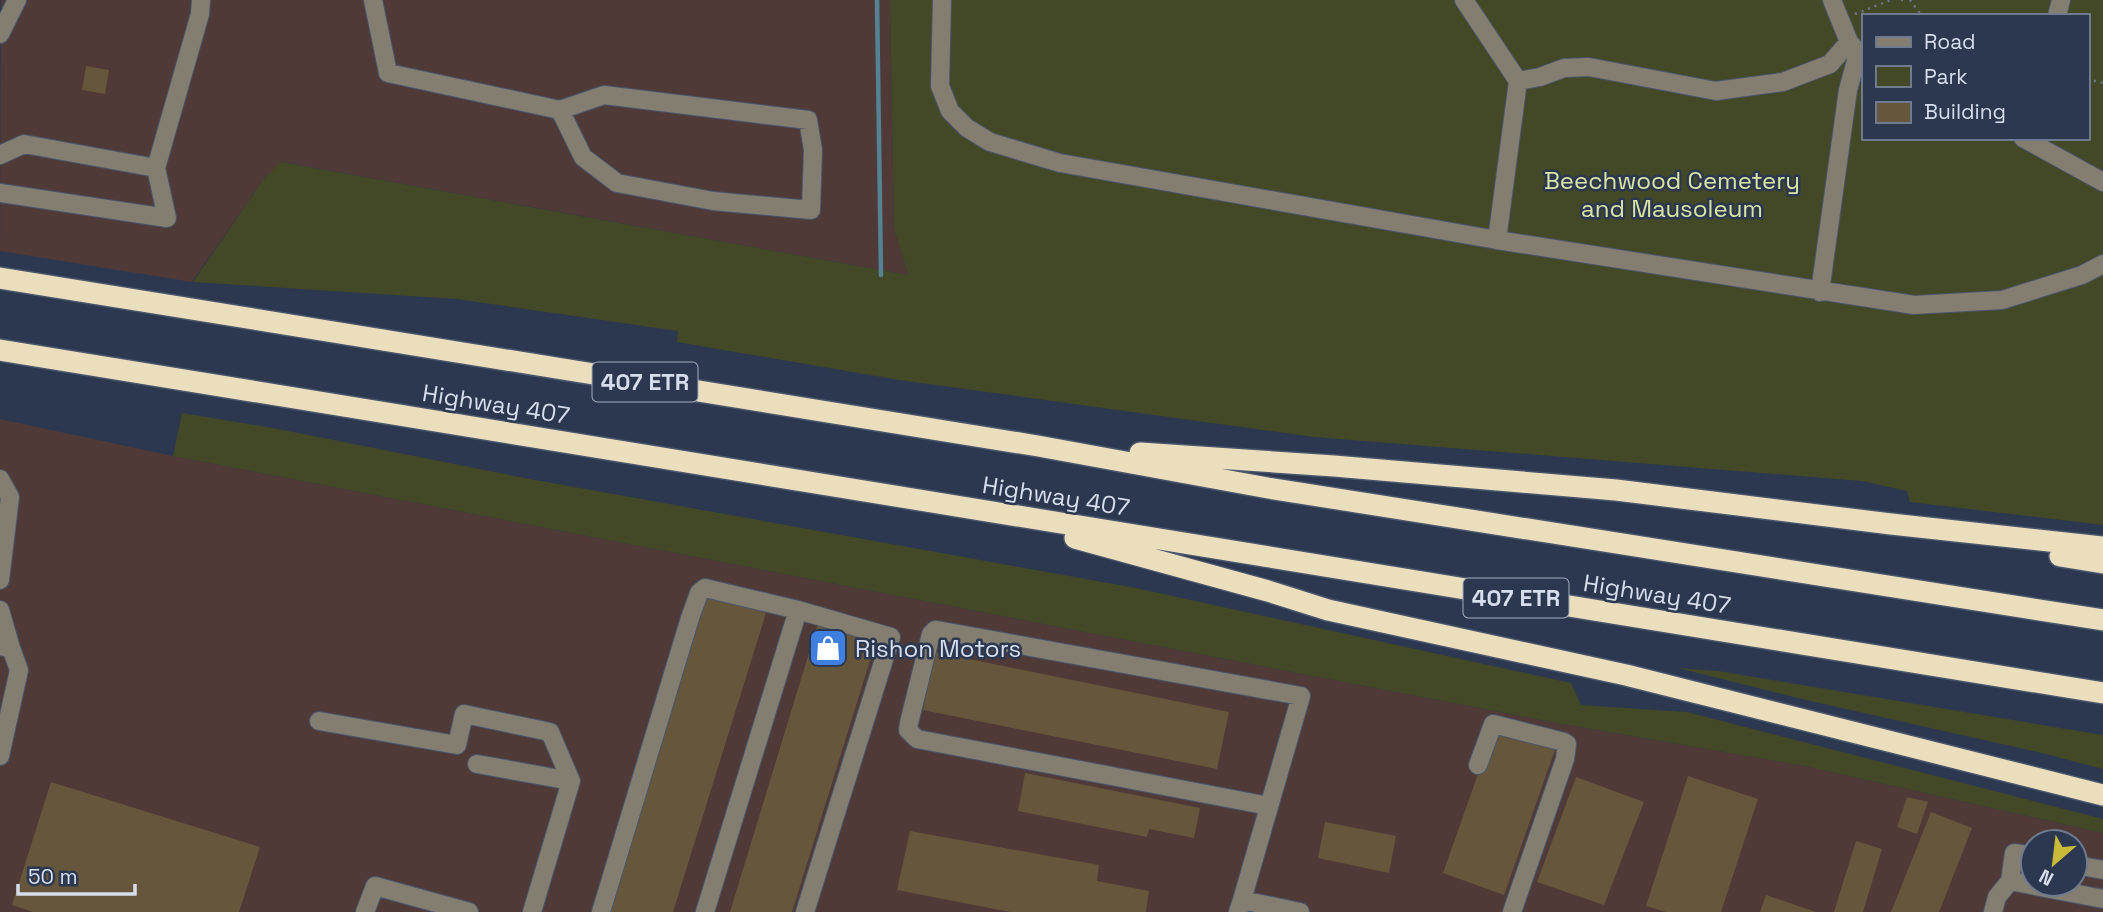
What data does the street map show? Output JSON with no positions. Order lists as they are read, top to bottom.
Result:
{
  "streets": {
    "highway": ["407 ETR", "Highway 407"]
  },
  "parks": ["Beechwood Cemetery and Mausoleum"],
  "places": {
    "shop": ["Rishon Motors"]
  },
  "legend": ["Road", "Park", "Building"],
  "scale_bar": "50 m",
  "north": "bottom left"
}
